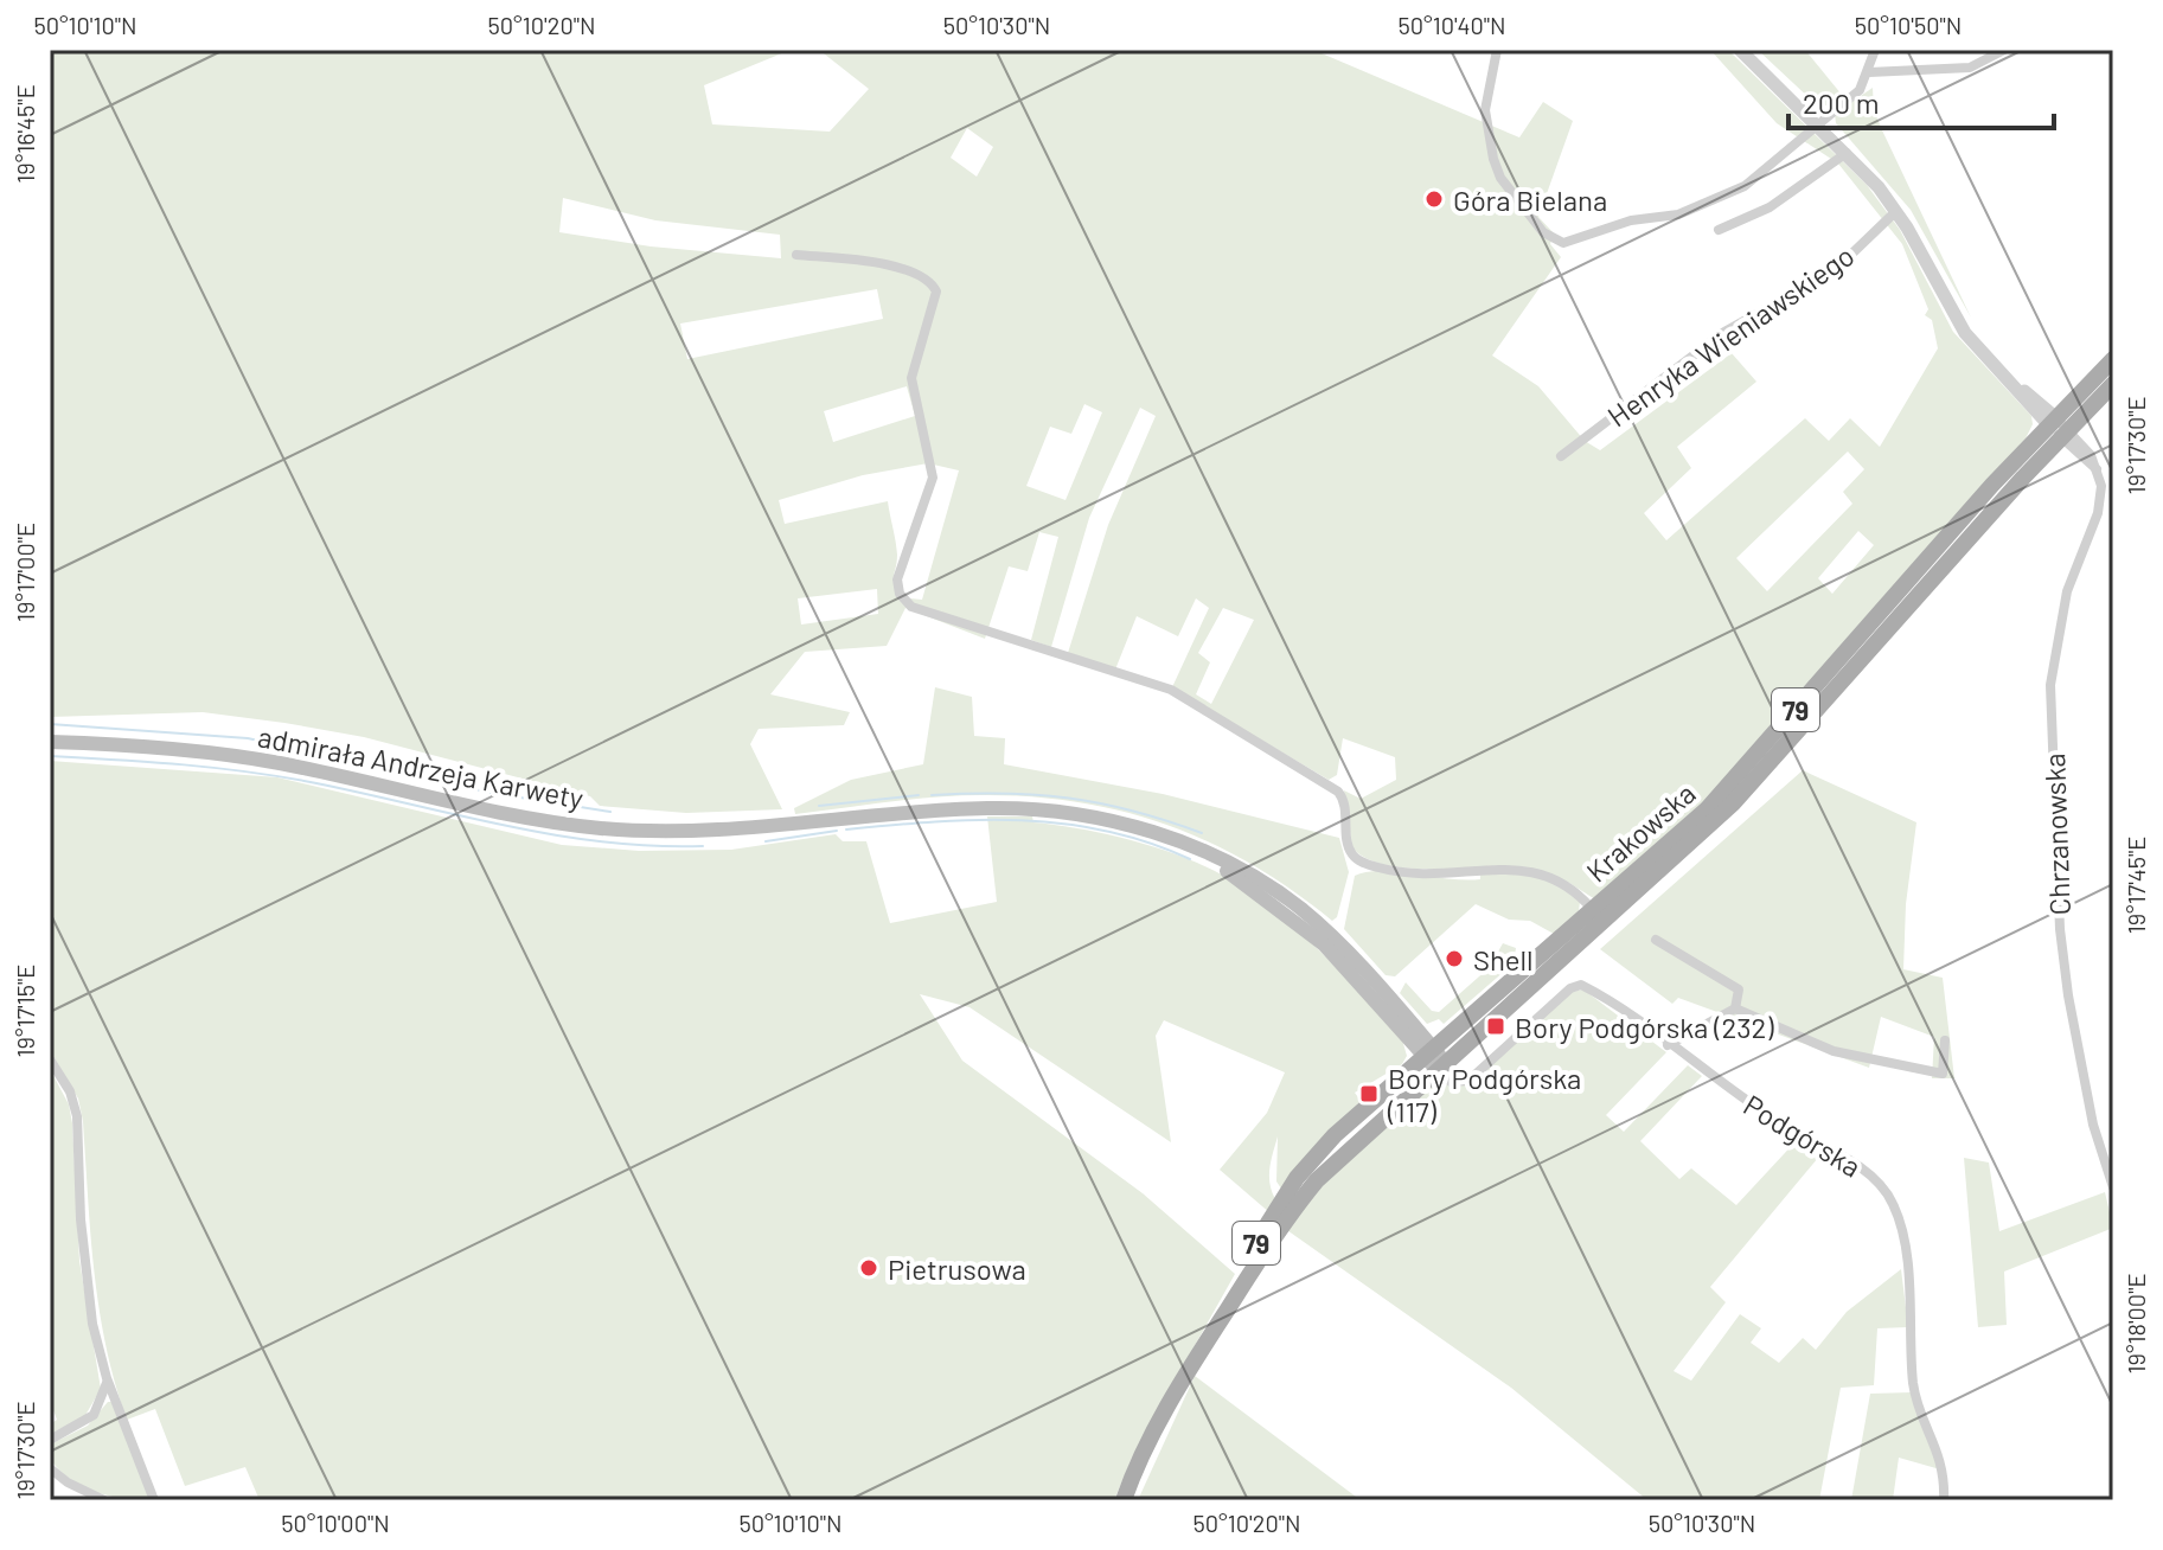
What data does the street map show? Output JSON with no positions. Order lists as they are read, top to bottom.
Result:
{
  "streets": {
    "main road": ["79", "admirała Andrzeja Karwety", "Krakowska"],
    "street": ["Henryka Wieniawskiego", "Chrzanowska", "Podgórska"]
  },
  "crossings": [
    ["admirała Andrzeja Karwety", "Krakowska"],
    ["admirała Andrzeja Karwety", "Podgórska"],
    ["Krakowska", "Podgórska"]
  ],
  "places": {
    "other": ["Góra Bielana", "Shell", "Pietrusowa"],
    "transit": ["Bory Podgórska (232)", "Bory Podgórska (117)"]
  },
  "scale_bar": "200 m",
  "coordinates": [
    "50°10'10\"N",
    "50°10'20\"N",
    "50°10'30\"N",
    "50°10'40\"N",
    "50°10'50\"N",
    "19°16'45\"E",
    "19°17'30\"E",
    "19°17'00\"E",
    "19°17'45\"E",
    "19°17'15\"E",
    "19°18'00\"E",
    "50°10'00\"N"
  ]
}
